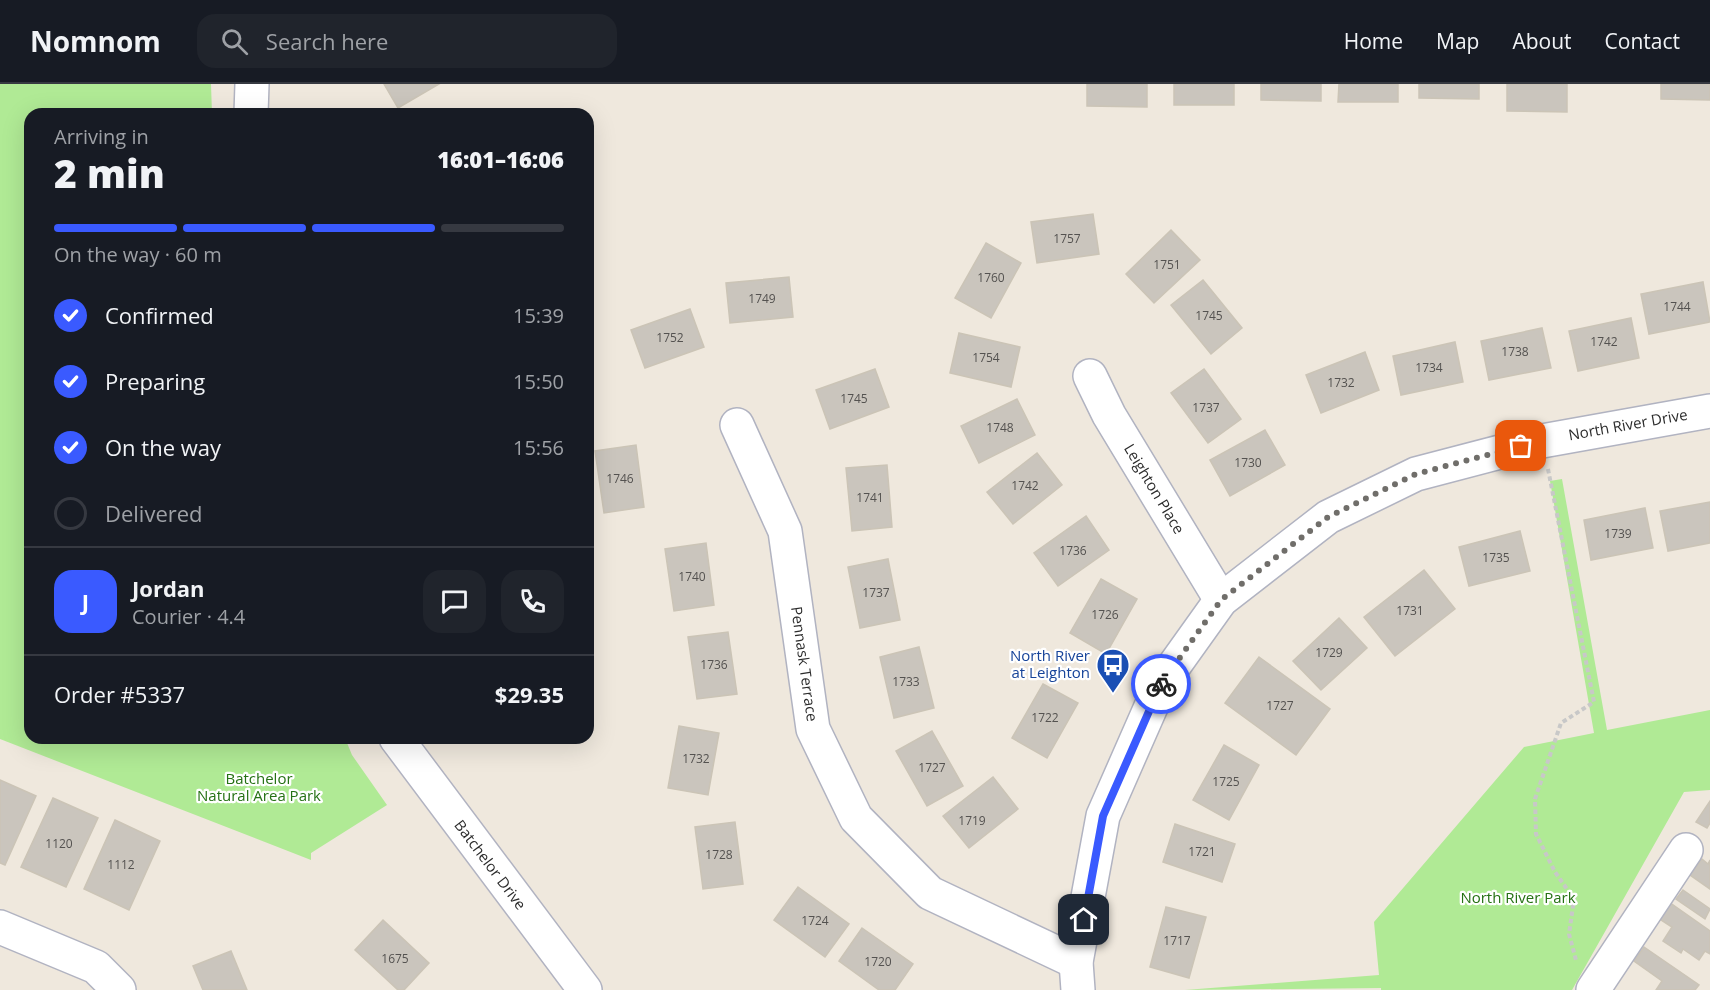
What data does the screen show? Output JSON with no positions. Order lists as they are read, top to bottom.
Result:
{
  "streets": {
    "street": [
      "North River Drive",
      "Leighton Place",
      "Pennask Terrace",
      "Batchelor Drive"
    ]
  },
  "crossings": [
    ["North River Drive", "Leighton Place"],
    ["North River Drive", "Pennask Terrace"]
  ],
  "parks": ["Batchelor Natural Area Park", "North River Park"],
  "places": {
    "bus stop": ["North River at Leighton"]
  },
  "house_numbers": [
    "1757",
    "1751",
    "1760",
    "1749",
    "1744",
    "1745",
    "1752",
    "1742",
    "1738",
    "1754",
    "1734",
    "1732",
    "1745",
    "1737",
    "1748",
    "1730",
    "1746",
    "1742",
    "1741",
    "1739",
    "1736",
    "1735",
    "1740",
    "1737",
    "1731",
    "1726",
    "1729",
    "1736",
    "1733",
    "1727",
    "1722",
    "1732",
    "1727",
    "1725",
    "1719",
    "1120",
    "1721",
    "1728",
    "1112",
    "1724",
    "1717",
    "1675",
    "1720"
  ],
  "page": {
    "header": "Nomnom",
    "search": "Search here",
    "nav": [
      "Home",
      "Map",
      "About",
      "Contact"
    ],
    "heading": ["2 min", "Arriving in", "16:01–16:06"],
    "panel": [
      "Jordan",
      "Courier · 4.4",
      "Order #5337",
      "$29.35"
    ],
    "bar": "On the way · 60 m",
    "list": [
      ["Confirmed", "15:39"],
      ["Preparing", "15:50"],
      ["On the way", "15:56"],
      "Delivered"
    ],
    "round": "J"
  }
}
